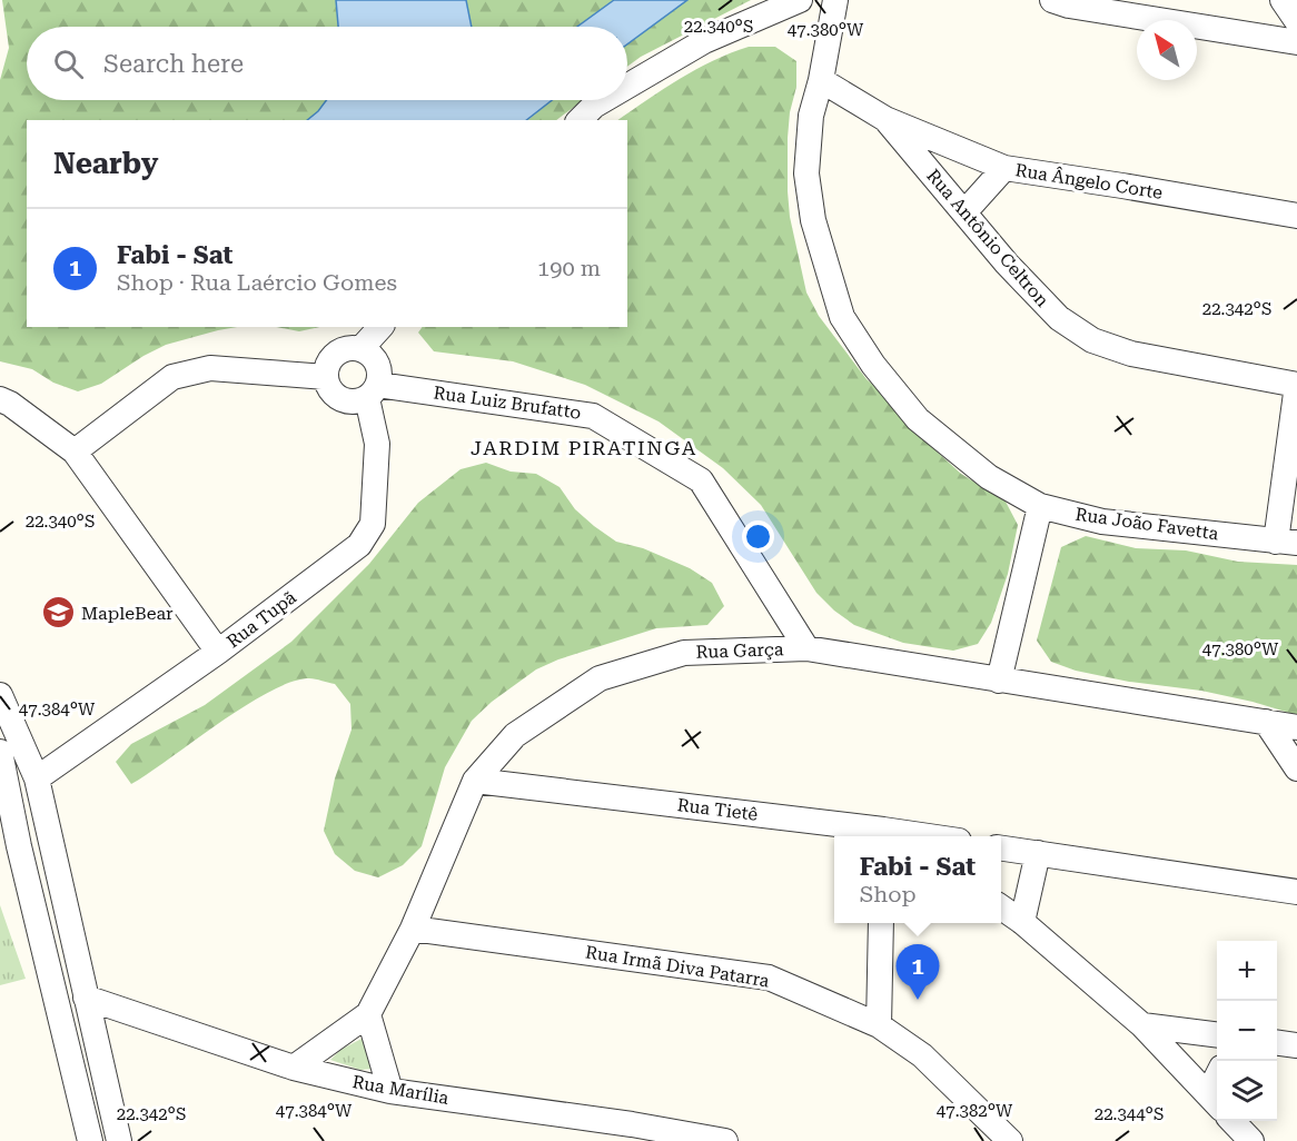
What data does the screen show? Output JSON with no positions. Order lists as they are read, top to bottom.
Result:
{
  "streets": {
    "street": [
      "Rua Ângelo Corte",
      "Rua Antônio Celtron",
      "Rua Luiz Brufatto",
      "Rua João Favetta",
      "Rua Tupã",
      "Rua Garça",
      "Rua Tietê",
      "Rua Irmã Diva Patarra",
      "Rua Marília"
    ]
  },
  "crossings": [
    ["Rua Ângelo Corte", "Rua Antônio Celtron"],
    ["Rua Ângelo Corte", "Rua João Favetta"],
    ["Rua Luiz Brufatto", "Rua Tupã"],
    ["Rua Luiz Brufatto", "Rua Garça"],
    ["Rua Garça", "Rua Tietê"],
    ["Rua Garça", "Rua Irmã Diva Patarra"],
    ["Rua Garça", "Rua Marília"]
  ],
  "districts": ["JARDIM PIRATINGA"],
  "places": {
    "school or university": ["MapleBear"]
  },
  "north": "top left",
  "page": {
    "search": "Search here",
    "heading": "Nearby",
    "list": [
      {
        "mark": "1",
        "name": "Fabi - Sat",
        "note": "Shop · Rua Laércio Gomes",
        "value": "190 m"
      }
    ],
    "popup": ["Fabi - Sat", "Shop"],
    "map_buttons": ["+", "−"],
    "pins": "1"
  },
  "coordinates": [
    "22.340°S",
    "47.380°W",
    "22.342°S",
    "47.384°W",
    "47.382°W",
    "22.344°S"
  ]
}
